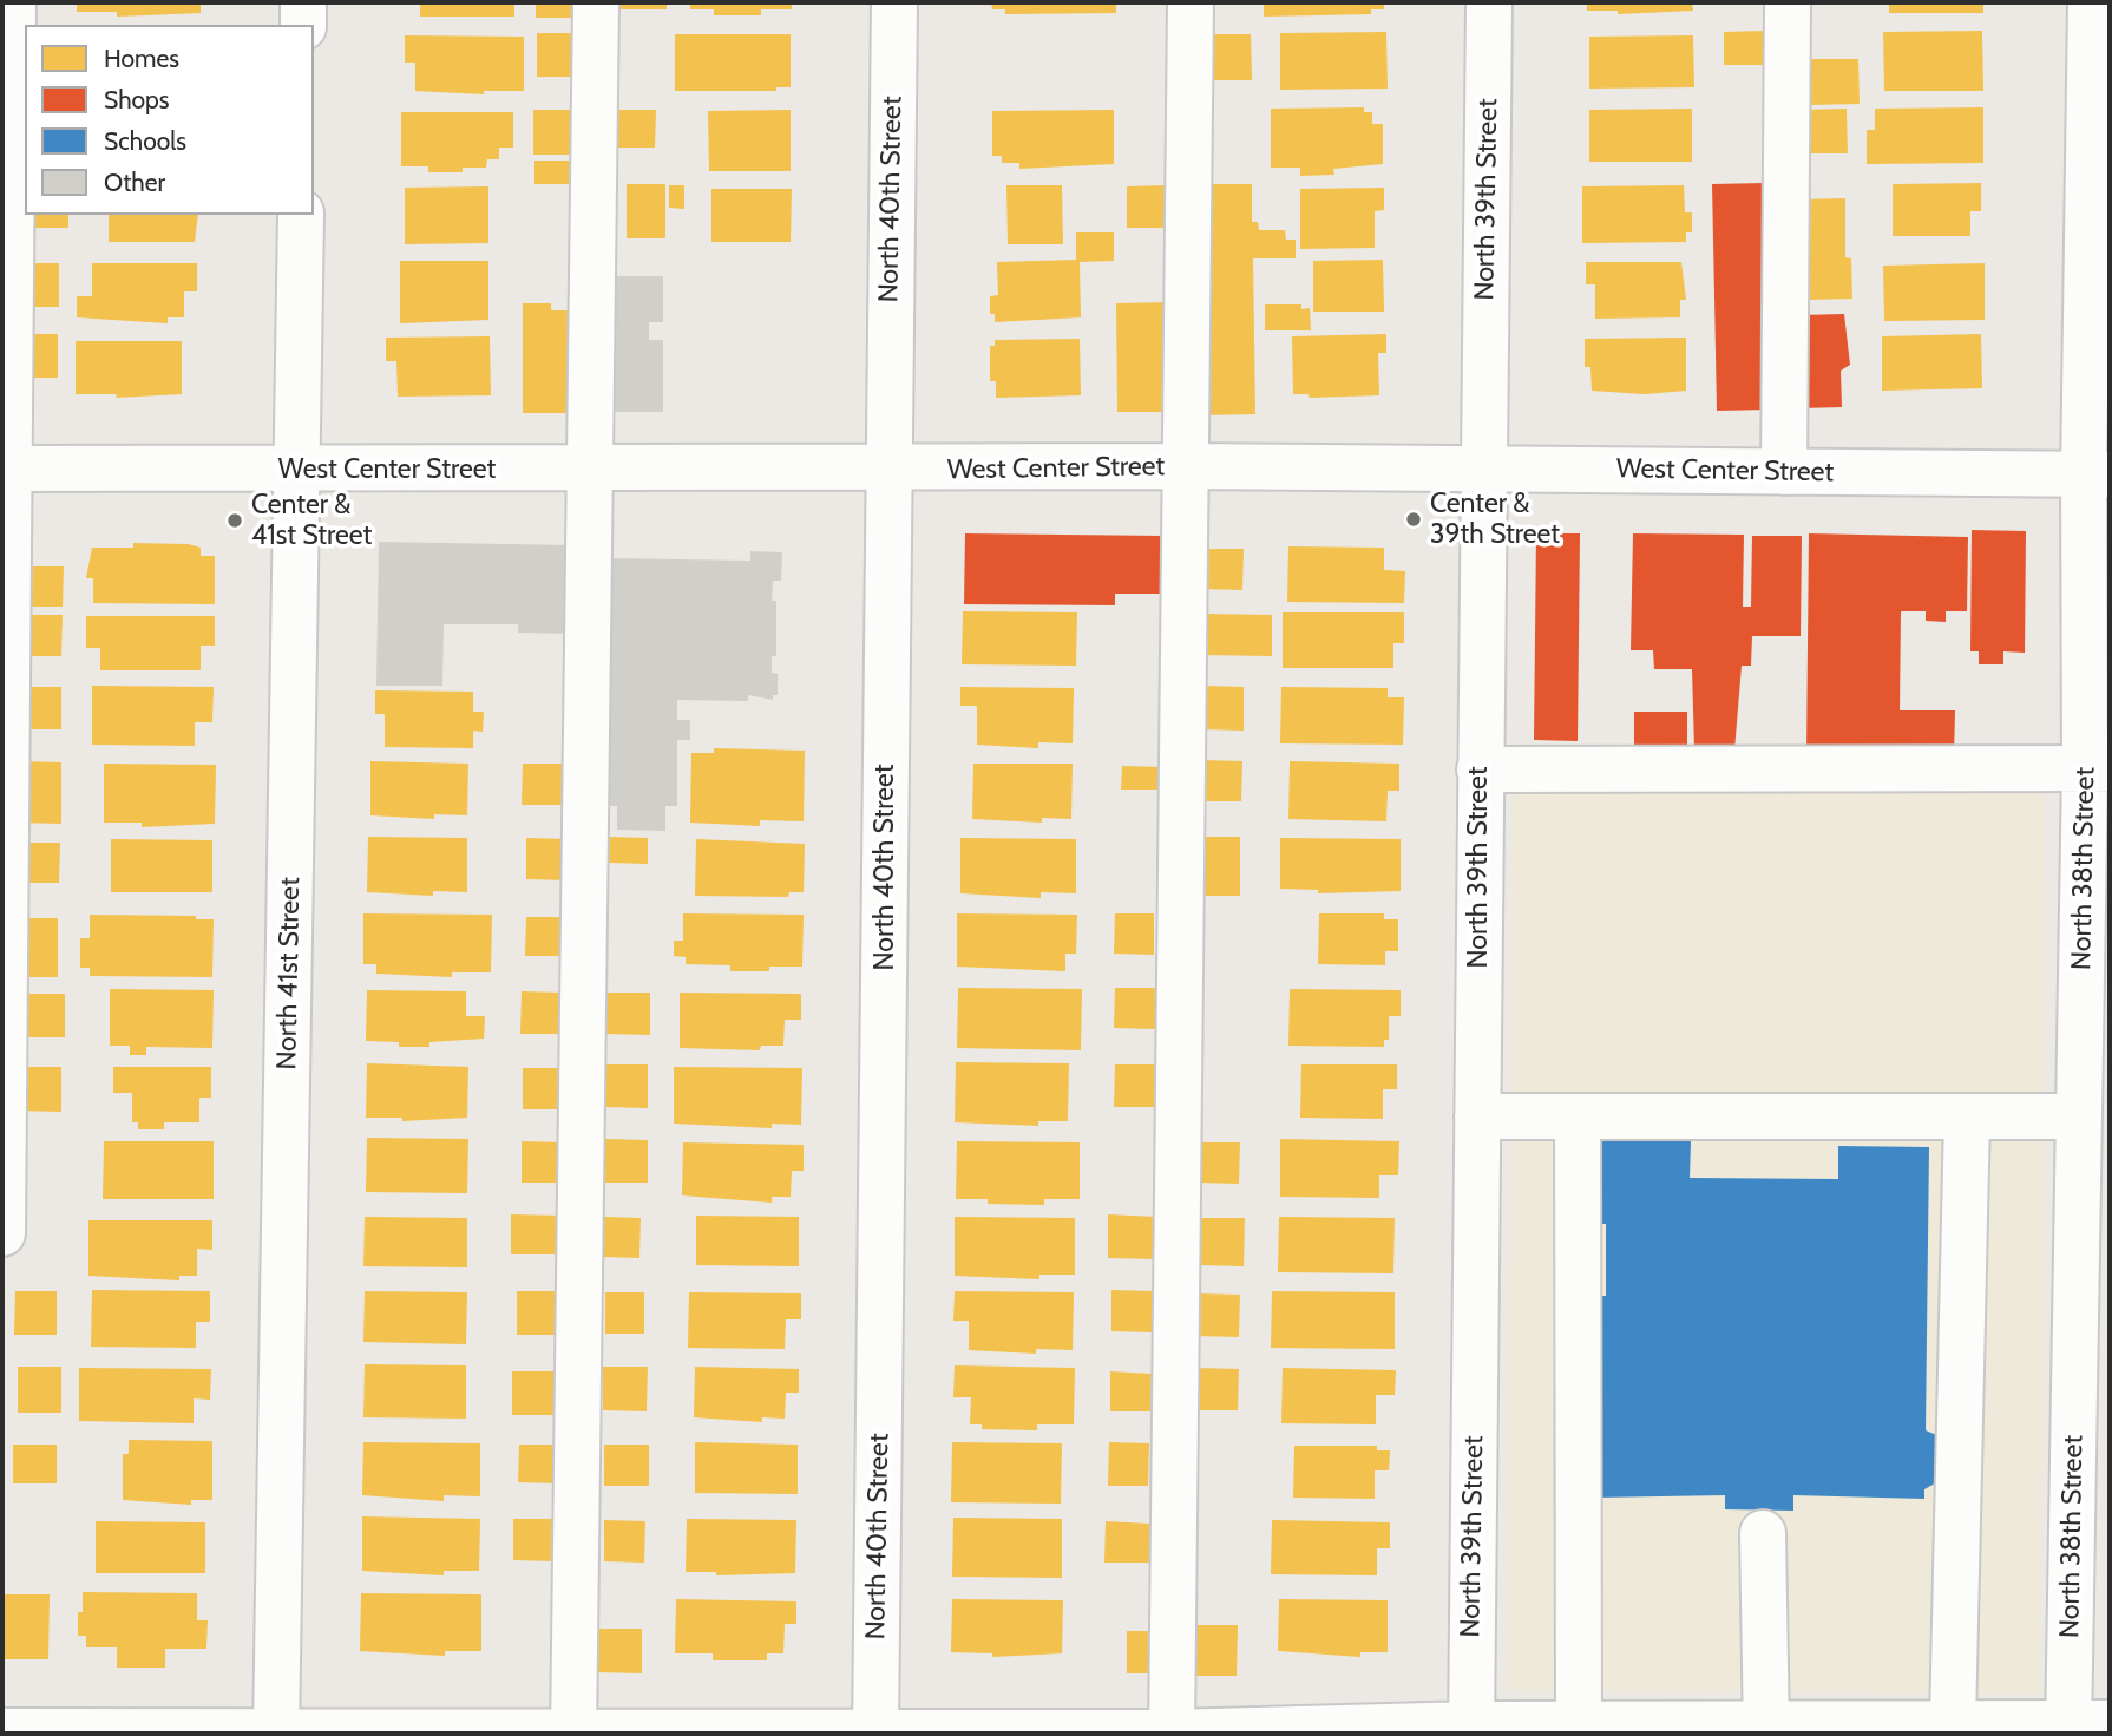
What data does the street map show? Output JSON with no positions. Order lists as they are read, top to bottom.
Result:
{
  "streets": {
    "street": [
      "North 40th Street",
      "North 39th Street",
      "West Center Street",
      "North 38th Street",
      "North 41st Street"
    ]
  },
  "crossings": [
    ["North 40th Street", "West Center Street"],
    ["North 39th Street", "West Center Street"],
    ["West Center Street", "North 38th Street"],
    ["West Center Street", "North 41st Street"]
  ],
  "places": ["Center & 39th Street", "Center & 41st Street"],
  "legend": [
    "Homes",
    "Shops",
    "Schools",
    "Other"
  ]
}
